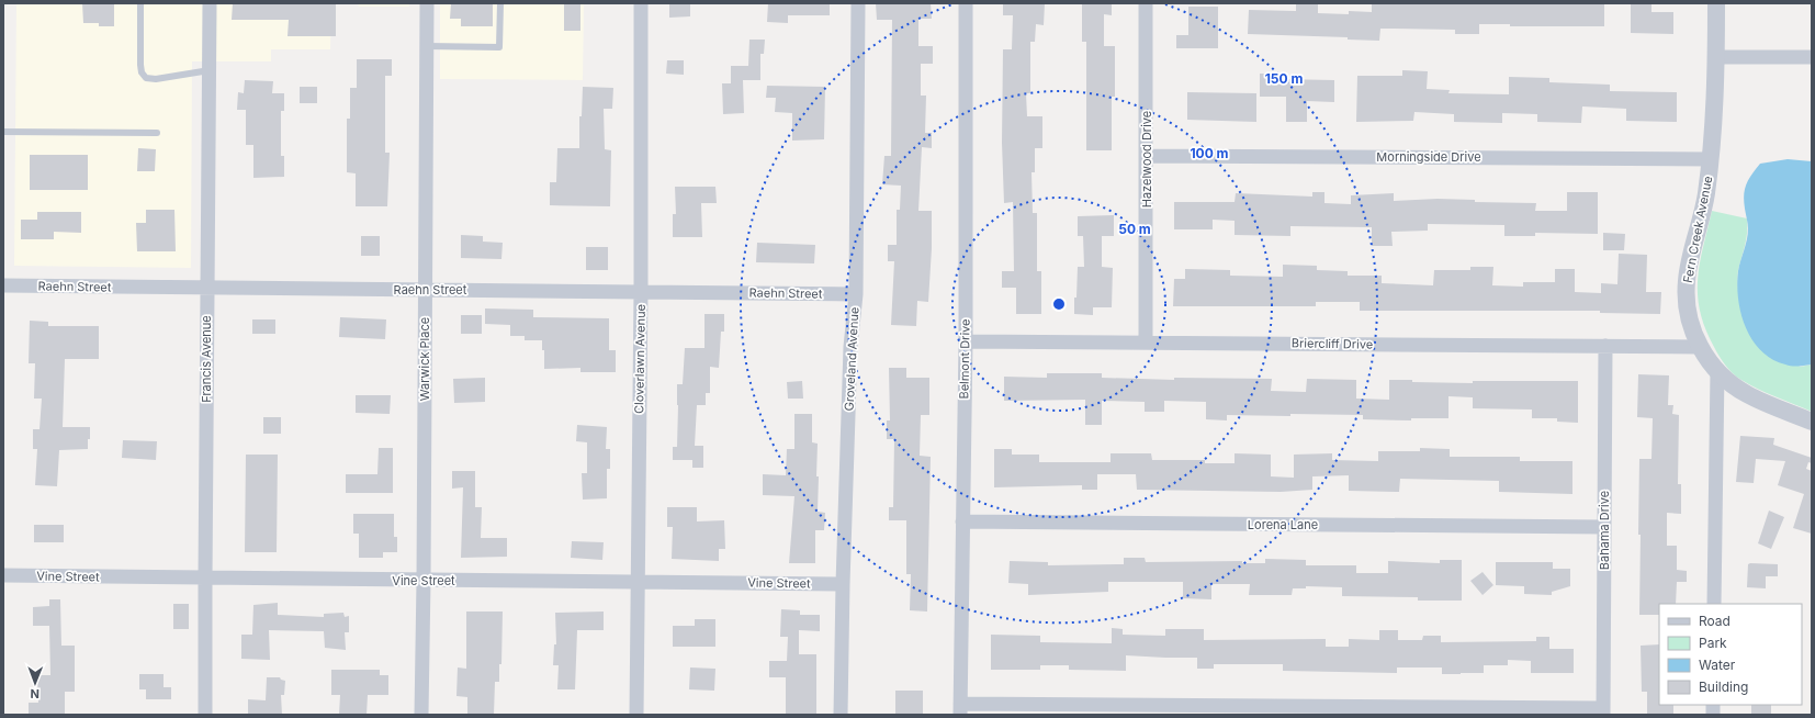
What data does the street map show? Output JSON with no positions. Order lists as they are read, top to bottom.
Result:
{
  "streets": {
    "street": [
      "Morningside Drive",
      "Hazelwood Drive",
      "Fern Creek Avenue",
      "Raehn Street",
      "Briercliff Drive",
      "Francis Avenue",
      "Warwick Place",
      "Cloverlawn Avenue",
      "Groveland Avenue",
      "Belmont Drive",
      "Lorena Lane",
      "Bahama Drive",
      "Vine Street"
    ]
  },
  "crossings": [
    ["Morningside Drive", "Hazelwood Drive"],
    ["Morningside Drive", "Fern Creek Avenue"],
    ["Hazelwood Drive", "Briercliff Drive"],
    ["Fern Creek Avenue", "Briercliff Drive"],
    ["Raehn Street", "Francis Avenue"],
    ["Raehn Street", "Warwick Place"],
    ["Raehn Street", "Cloverlawn Avenue"],
    ["Raehn Street", "Groveland Avenue"],
    ["Briercliff Drive", "Belmont Drive"],
    ["Briercliff Drive", "Bahama Drive"],
    ["Francis Avenue", "Vine Street"],
    ["Warwick Place", "Vine Street"],
    ["Cloverlawn Avenue", "Vine Street"],
    ["Groveland Avenue", "Vine Street"],
    ["Belmont Drive", "Lorena Lane"],
    ["Lorena Lane", "Bahama Drive"]
  ],
  "legend": [
    "Road",
    "Park",
    "Water",
    "Building"
  ],
  "north": "bottom",
  "rings": ["150 m", "100 m", "50 m"]
}
